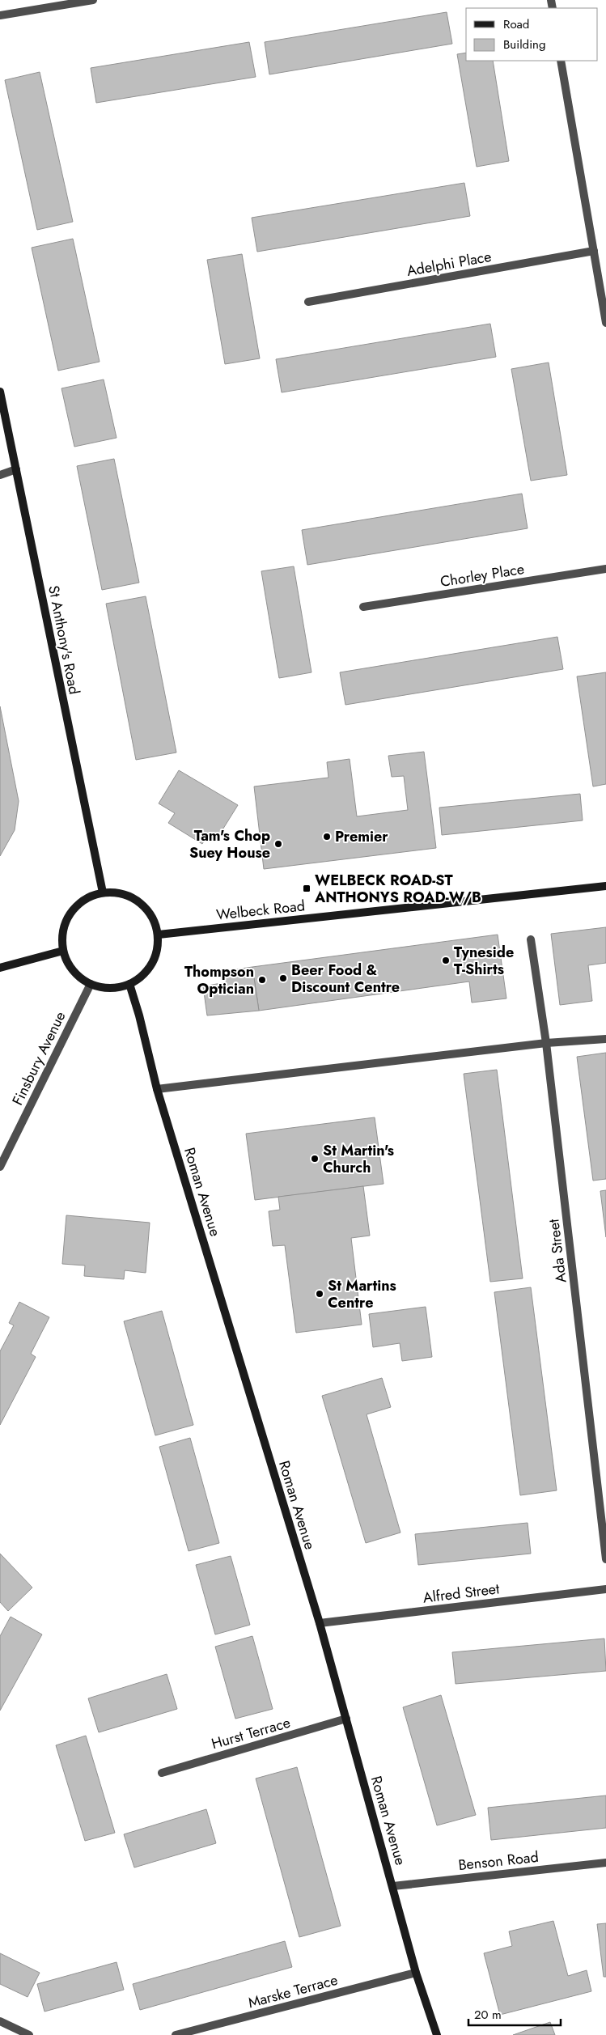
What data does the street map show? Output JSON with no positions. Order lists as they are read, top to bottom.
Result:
{
  "streets": {
    "street": [
      "Adelphi Place",
      "Chorley Place",
      "St Anthony's Road",
      "Welbeck Road",
      "Finsbury Avenue",
      "Roman Avenue",
      "Ada Street",
      "Alfred Street",
      "Hurst Terrace",
      "Benson Road",
      "Marske Terrace"
    ]
  },
  "crossings": [
    ["St Anthony's Road", "Welbeck Road"],
    ["St Anthony's Road", "Finsbury Avenue"],
    ["St Anthony's Road", "Roman Avenue"],
    ["Welbeck Road", "Finsbury Avenue"],
    ["Welbeck Road", "Roman Avenue"],
    ["Finsbury Avenue", "Roman Avenue"],
    ["Roman Avenue", "Alfred Street"],
    ["Roman Avenue", "Hurst Terrace"],
    ["Roman Avenue", "Benson Road"],
    ["Roman Avenue", "Marske Terrace"]
  ],
  "places": {
    "other": [
      "Premier",
      "Tam's Chop Suey House",
      "Tyneside T-Shirts",
      "Beer Food & Discount Centre",
      "Thompson Optician",
      "St Martin's Church",
      "St Martins Centre"
    ],
    "transit": ["WELBECK ROAD-ST ANTHONYS ROAD-W/B"]
  },
  "legend": ["Road", "Building"],
  "scale_bar": "20 m"
}
